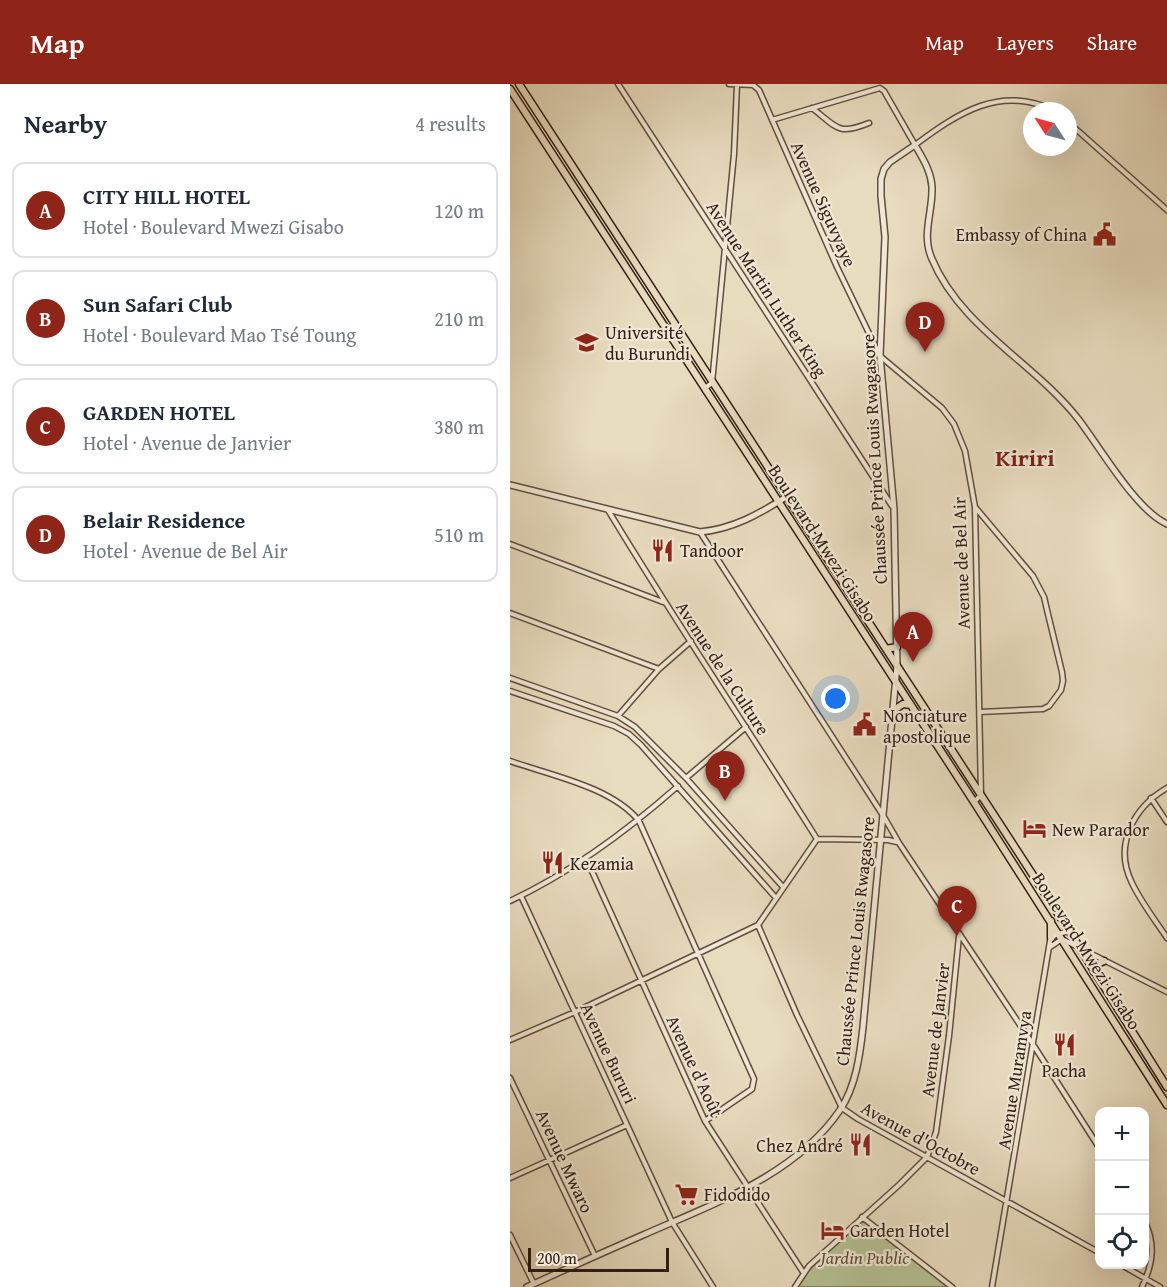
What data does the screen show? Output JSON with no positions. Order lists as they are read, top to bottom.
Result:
{
  "streets": {
    "main road": ["Boulevard Mwezi Gisabo"],
    "street": [
      "Avenue Siguvyaye",
      "Avenue Martin Luther King",
      "Chaussée Prince Louis Rwagasore",
      "Avenue de Bel Air",
      "Avenue de la Culture",
      "Avenue de Janvier",
      "Avenue Bururi",
      "Avenue d'Août",
      "Avenue Muramvya",
      "Avenue d'Octobre",
      "Avenue Mwaro"
    ]
  },
  "crossings": [
    ["Avenue Siguvyaye", "Chaussée Prince Louis Rwagasore"],
    ["Avenue Siguvyaye", "Avenue de Bel Air"],
    ["Avenue Martin Luther King", "Chaussée Prince Louis Rwagasore"],
    ["Chaussée Prince Louis Rwagasore", "Boulevard Mwezi Gisabo"],
    ["Chaussée Prince Louis Rwagasore", "Avenue de Bel Air"],
    ["Chaussée Prince Louis Rwagasore", "Avenue Bururi"],
    ["Chaussée Prince Louis Rwagasore", "Avenue d'Août"],
    ["Chaussée Prince Louis Rwagasore", "Avenue d'Octobre"],
    ["Chaussée Prince Louis Rwagasore", "Avenue Mwaro"],
    ["Boulevard Mwezi Gisabo", "Avenue de Bel Air"],
    ["Avenue de Janvier", "Avenue d'Août"],
    ["Avenue de Janvier", "Avenue d'Octobre"],
    ["Avenue Muramvya", "Avenue d'Octobre"]
  ],
  "districts": ["Kiriri"],
  "parks": ["Jardin Public"],
  "places": {
    "public building": ["Embassy of China", "Nonciature apostolique"],
    "school or university": ["Université du Burundi"],
    "restaurant": [
      "Tandoor",
      "Kezamia",
      "Pacha",
      "Chez André"
    ],
    "hotel": ["New Parador", "Garden Hotel"],
    "supermarket": ["Fidodido"]
  },
  "scale_bar": "200 m",
  "north": "top left",
  "page": {
    "header": "Map",
    "nav": ["Map", "Layers", "Share"],
    "heading": ["Nearby", "4 results"],
    "list": [
      {
        "mark": "A",
        "name": "CITY HILL HOTEL",
        "note": "Hotel · Boulevard Mwezi Gisabo",
        "value": "120 m"
      },
      {
        "mark": "B",
        "name": "Sun Safari Club",
        "note": "Hotel · Boulevard Mao Tsé Toung",
        "value": "210 m"
      },
      {
        "mark": "C",
        "name": "GARDEN HOTEL",
        "note": "Hotel · Avenue de Janvier",
        "value": "380 m"
      },
      {
        "mark": "D",
        "name": "Belair Residence",
        "note": "Hotel · Avenue de Bel Air",
        "value": "510 m"
      }
    ],
    "pins": [
      "D",
      "A",
      "B",
      "C"
    ],
    "map_buttons": ["+", "−"],
    "scale": "200 m"
  }
}
